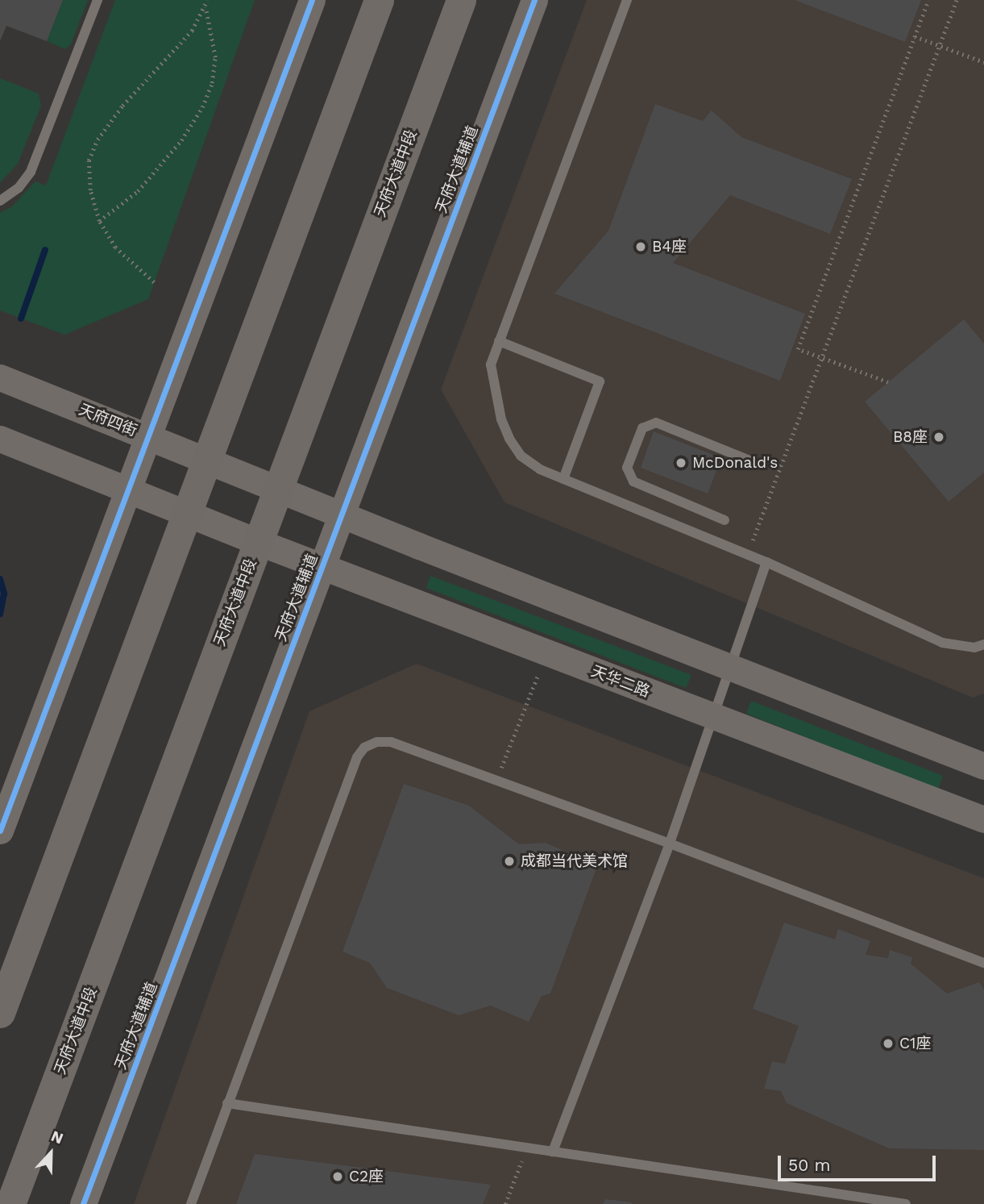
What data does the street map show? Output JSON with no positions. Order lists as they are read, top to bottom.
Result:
{
  "streets": {
    "main road": ["天府大道中段"],
    "street": ["天府大道辅道", "天府四街", "天华二路"]
  },
  "crossings": [
    ["天府大道辅道", "天华二路"],
    ["天府大道中段", "天府四街"],
    ["天府大道中段", "天华二路"]
  ],
  "places": [
    "B4座",
    "B8座",
    "McDonald's",
    "成都当代美术馆",
    "C1座",
    "C2座"
  ],
  "scale_bar": "50 m",
  "north": "top"
}
